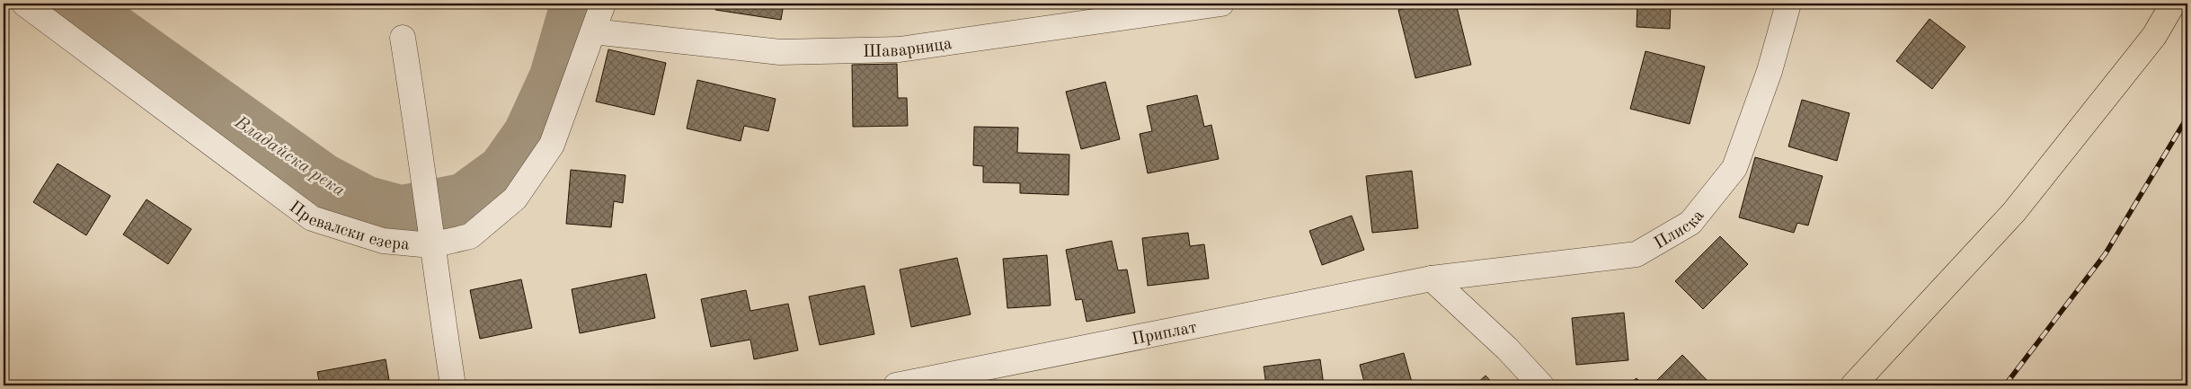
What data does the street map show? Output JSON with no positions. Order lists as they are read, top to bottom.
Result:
{
  "streets": {
    "street": [
      "Шаварница",
      "Превалски езера",
      "Плиска",
      "Приплат"
    ]
  },
  "crossings": [
    ["Шаварница", "Превалски езера"],
    ["Плиска", "Приплат"]
  ],
  "water": ["Владайска река"]
}
